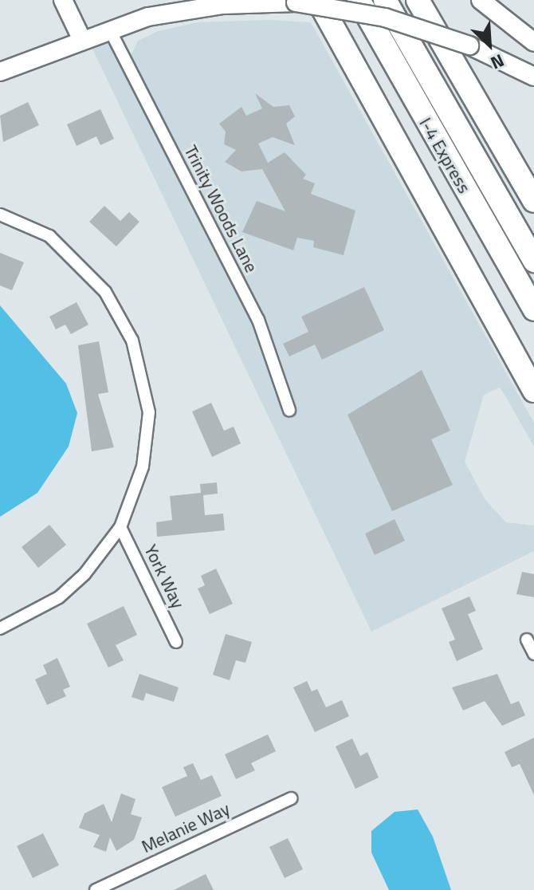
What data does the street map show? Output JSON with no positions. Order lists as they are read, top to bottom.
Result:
{
  "streets": {
    "highway": ["I-4 Express"],
    "street": ["Trinity Woods Lane", "York Way", "Melanie Way"]
  },
  "north": "bottom right"
}
